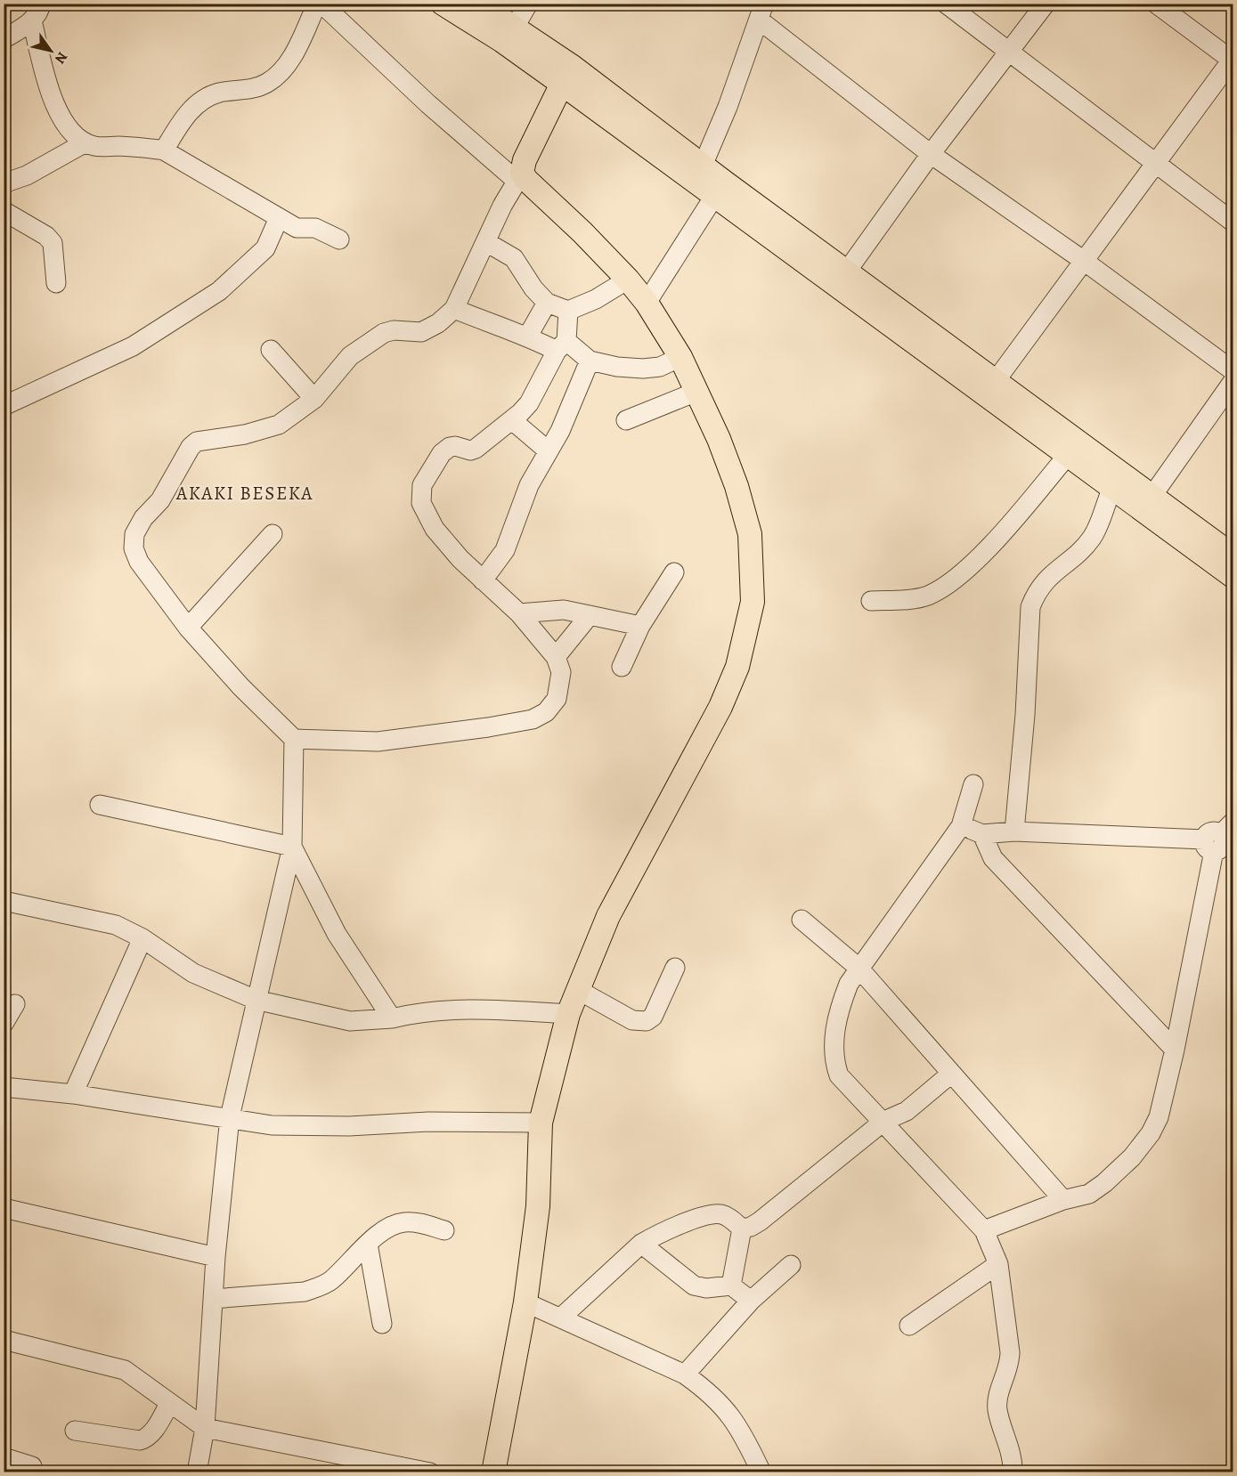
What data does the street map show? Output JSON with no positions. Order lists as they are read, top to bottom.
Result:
{
  "districts": ["AKAKI BESEKA"],
  "north": "bottom right"
}
